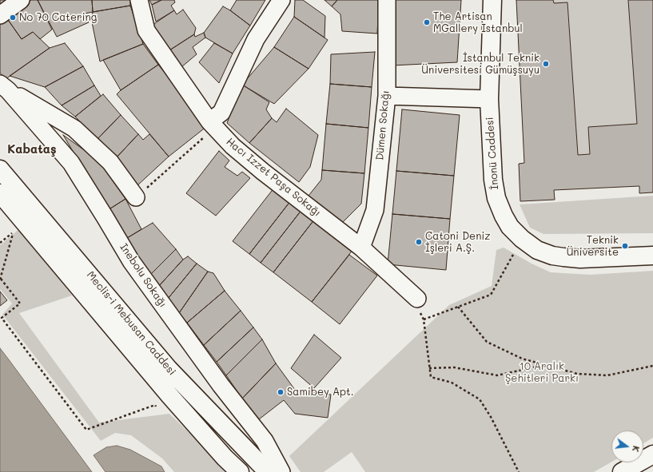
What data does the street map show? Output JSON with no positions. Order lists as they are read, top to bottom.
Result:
{
  "streets": {
    "main road": ["İnonü Caddesi", "Meclis-i Mebusan Caddesi"],
    "street": ["Dümen Sokağı", "Hacı Izzet Paşa Sokağı", "Inebolu Sokağı"]
  },
  "crossings": [
    ["Dümen Sokağı", "Hacı Izzet Paşa Sokağı"]
  ],
  "districts": ["Kabataş"],
  "parks": ["10 Aralık Şehitleri Parkı"],
  "places": [
    "No 70 Catering",
    "The Artisan MGallery Istanbul",
    "İstanbul Teknik Üniversitesi Gümüşsuyu",
    "Catoni Deniz İşleri A.Ş.",
    "Teknik Üniversite",
    "Samibey Apt."
  ],
  "north": "right"
}
